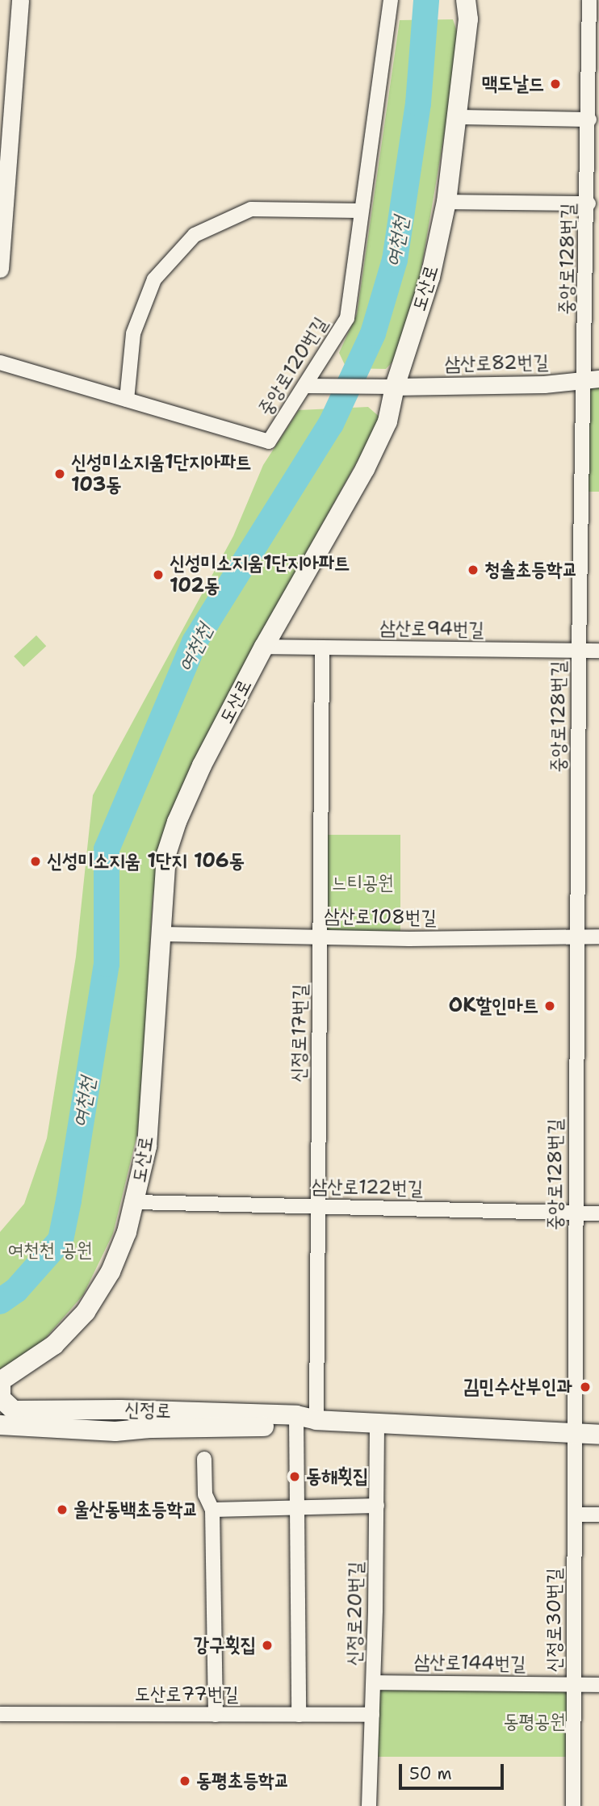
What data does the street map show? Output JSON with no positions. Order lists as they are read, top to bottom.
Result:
{
  "streets": {
    "main road": ["도산로", "신정로"],
    "street": [
      "중앙로128번길",
      "삼산로82번길",
      "중앙로120번길",
      "삼산로94번길",
      "삼산로108번길",
      "신정로17번길",
      "삼산로122번길",
      "신정로20번길",
      "신정로30번길",
      "삼산로144번길",
      "도산로77번길"
    ]
  },
  "crossings": [
    ["중앙로128번길", "삼산로82번길"],
    ["중앙로128번길", "삼산로94번길"],
    ["중앙로128번길", "삼산로108번길"],
    ["중앙로128번길", "삼산로122번길"],
    ["중앙로128번길", "신정로"],
    ["중앙로128번길", "신정로30번길"],
    ["도산로", "삼산로82번길"],
    ["도산로", "삼산로94번길"],
    ["도산로", "삼산로108번길"],
    ["도산로", "삼산로122번길"],
    ["도산로", "신정로"],
    ["삼산로94번길", "신정로17번길"],
    ["삼산로108번길", "신정로17번길"],
    ["신정로17번길", "삼산로122번길"],
    ["신정로17번길", "신정로"],
    ["신정로", "신정로20번길"],
    ["신정로", "신정로30번길"],
    ["신정로20번길", "삼산로144번길"],
    ["신정로20번길", "도산로77번길"],
    ["신정로30번길", "삼산로144번길"]
  ],
  "water": ["여천천"],
  "parks": ["느티공원", "여천천 공원", "동평공원"],
  "places": [
    "맥도날드",
    "신성미소지움1단지아파트 103동",
    "청솔초등학교",
    "신성미소지움1단지아파트 102동",
    "신성미소지움 1단지 106동",
    "OK할인마트",
    "김민수산부인과",
    "동해횟집",
    "울산동백초등학교",
    "강구횟집",
    "동평초등학교"
  ],
  "scale_bar": "50 m"
}
